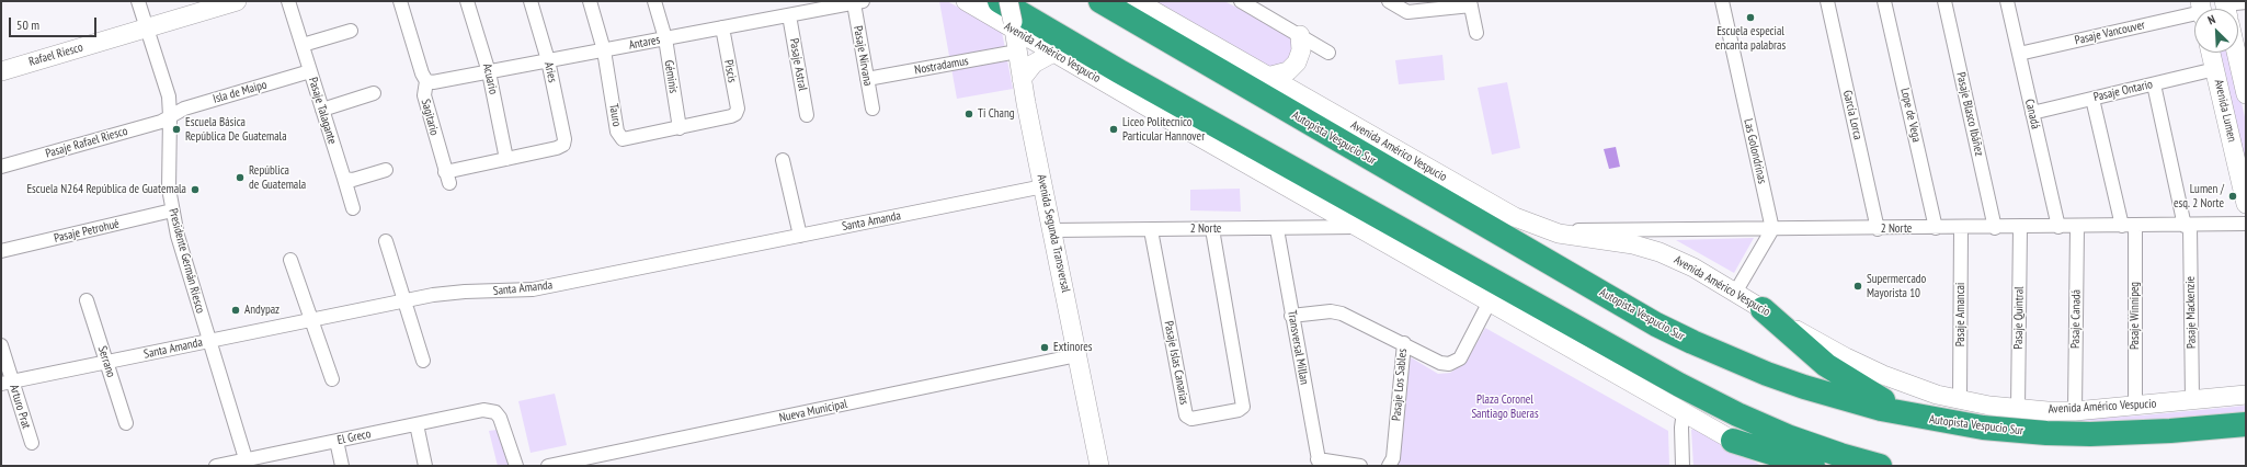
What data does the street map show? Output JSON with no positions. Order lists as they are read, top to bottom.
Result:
{
  "streets": {
    "highway": ["Autopista Vespucio Sur"],
    "main road": [
      "Avenida Américo Vespucio",
      "Rafael Riesco",
      "Avenida Lumen",
      "Avenida Segunda Transversal"
    ],
    "street": [
      "Pasaje Vancouver",
      "Antares",
      "Pasaje Nirvana",
      "Pasaje Astral",
      "Nostradamus",
      "Piscis",
      "Aries",
      "Géminis",
      "Acuario",
      "Pasaje Ontario",
      "Isla de Maipo",
      "Pasaje Talagante",
      "Pasaje Blasco Ibáñez",
      "Canadá",
      "Tauro",
      "García Lorca",
      "Lope de Vega",
      "Sagitario",
      "Pasaje Rafael Riesco",
      "Las Golondrinas",
      "Santa Amanda",
      "2 Norte",
      "Pasaje Petrohué",
      "Presidente Germán Riesco",
      "Pasaje Mackenzie",
      "Pasaje Amancai",
      "Pasaje Winnipeg",
      "Pasaje Quintral",
      "Pasaje Canadá",
      "Transversal Millan",
      "Serrano",
      "Pasaje Islas Canarias",
      "Pasaje Los Sables",
      "Arturo Prat",
      "Nueva Municipal",
      "El Greco"
    ]
  },
  "crossings": [
    ["Pasaje Vancouver", "Canadá"],
    ["Antares", "Pasaje Nirvana"],
    ["Antares", "Pasaje Astral"],
    ["Antares", "Piscis"],
    ["Antares", "Aries"],
    ["Antares", "Géminis"],
    ["Antares", "Acuario"],
    ["Antares", "Tauro"],
    ["Antares", "Sagitario"],
    ["Avenida Américo Vespucio", "2 Norte"],
    ["Avenida Américo Vespucio", "Avenida Segunda Transversal"],
    ["Avenida Américo Vespucio", "Pasaje Mackenzie"],
    ["Avenida Américo Vespucio", "Pasaje Amancai"],
    ["Avenida Américo Vespucio", "Pasaje Winnipeg"],
    ["Avenida Américo Vespucio", "Pasaje Quintral"],
    ["Avenida Américo Vespucio", "Pasaje Canadá"],
    ["Rafael Riesco", "Presidente Germán Riesco"],
    ["Pasaje Nirvana", "Nostradamus"],
    ["Nostradamus", "Avenida Segunda Transversal"],
    ["Piscis", "Tauro"],
    ["Aries", "Acuario"],
    ["Aries", "Sagitario"],
    ["Géminis", "Tauro"],
    ["Acuario", "Sagitario"],
    ["Pasaje Ontario", "Avenida Lumen"],
    ["Pasaje Ontario", "Canadá"],
    ["Pasaje Ontario", "Pasaje Mackenzie"],
    ["Pasaje Ontario", "Pasaje Winnipeg"],
    ["Isla de Maipo", "Pasaje Talagante"],
    ["Isla de Maipo", "Pasaje Rafael Riesco"],
    ["Isla de Maipo", "Presidente Germán Riesco"],
    ["Pasaje Blasco Ibáñez", "2 Norte"],
    ["Canadá", "2 Norte"],
    ["García Lorca", "2 Norte"],
    ["Lope de Vega", "2 Norte"],
    ["Pasaje Rafael Riesco", "Presidente Germán Riesco"],
    ["Las Golondrinas", "2 Norte"],
    ["Santa Amanda", "Avenida Segunda Transversal"],
    ["Santa Amanda", "Presidente Germán Riesco"],
    ["Santa Amanda", "Serrano"],
    ["Santa Amanda", "Arturo Prat"],
    ["2 Norte", "Avenida Segunda Transversal"],
    ["2 Norte", "Pasaje Mackenzie"],
    ["2 Norte", "Pasaje Amancai"],
    ["2 Norte", "Pasaje Winnipeg"],
    ["2 Norte", "Pasaje Quintral"],
    ["2 Norte", "Pasaje Canadá"],
    ["2 Norte", "Transversal Millan"],
    ["2 Norte", "Pasaje Islas Canarias"],
    ["Pasaje Petrohué", "Presidente Germán Riesco"],
    ["Avenida Segunda Transversal", "Nueva Municipal"],
    ["Presidente Germán Riesco", "El Greco"],
    ["Transversal Millan", "Pasaje Los Sables"]
  ],
  "parks": ["Plaza Coronel Santiago Bueras"],
  "places": [
    "Escuela especial encanta palabras",
    "Ti Chang",
    "Escuela Básica República De Guatemala",
    "Liceo Politecnico Particular Hannover",
    "República de Guatemala",
    "Escuela N264 República de Guatemala",
    "Lumen / esq. 2 Norte",
    "Supermercado Mayorista 10",
    "Andypaz",
    "Extinores"
  ],
  "scale_bar": "50 m",
  "north": "top left"
}
